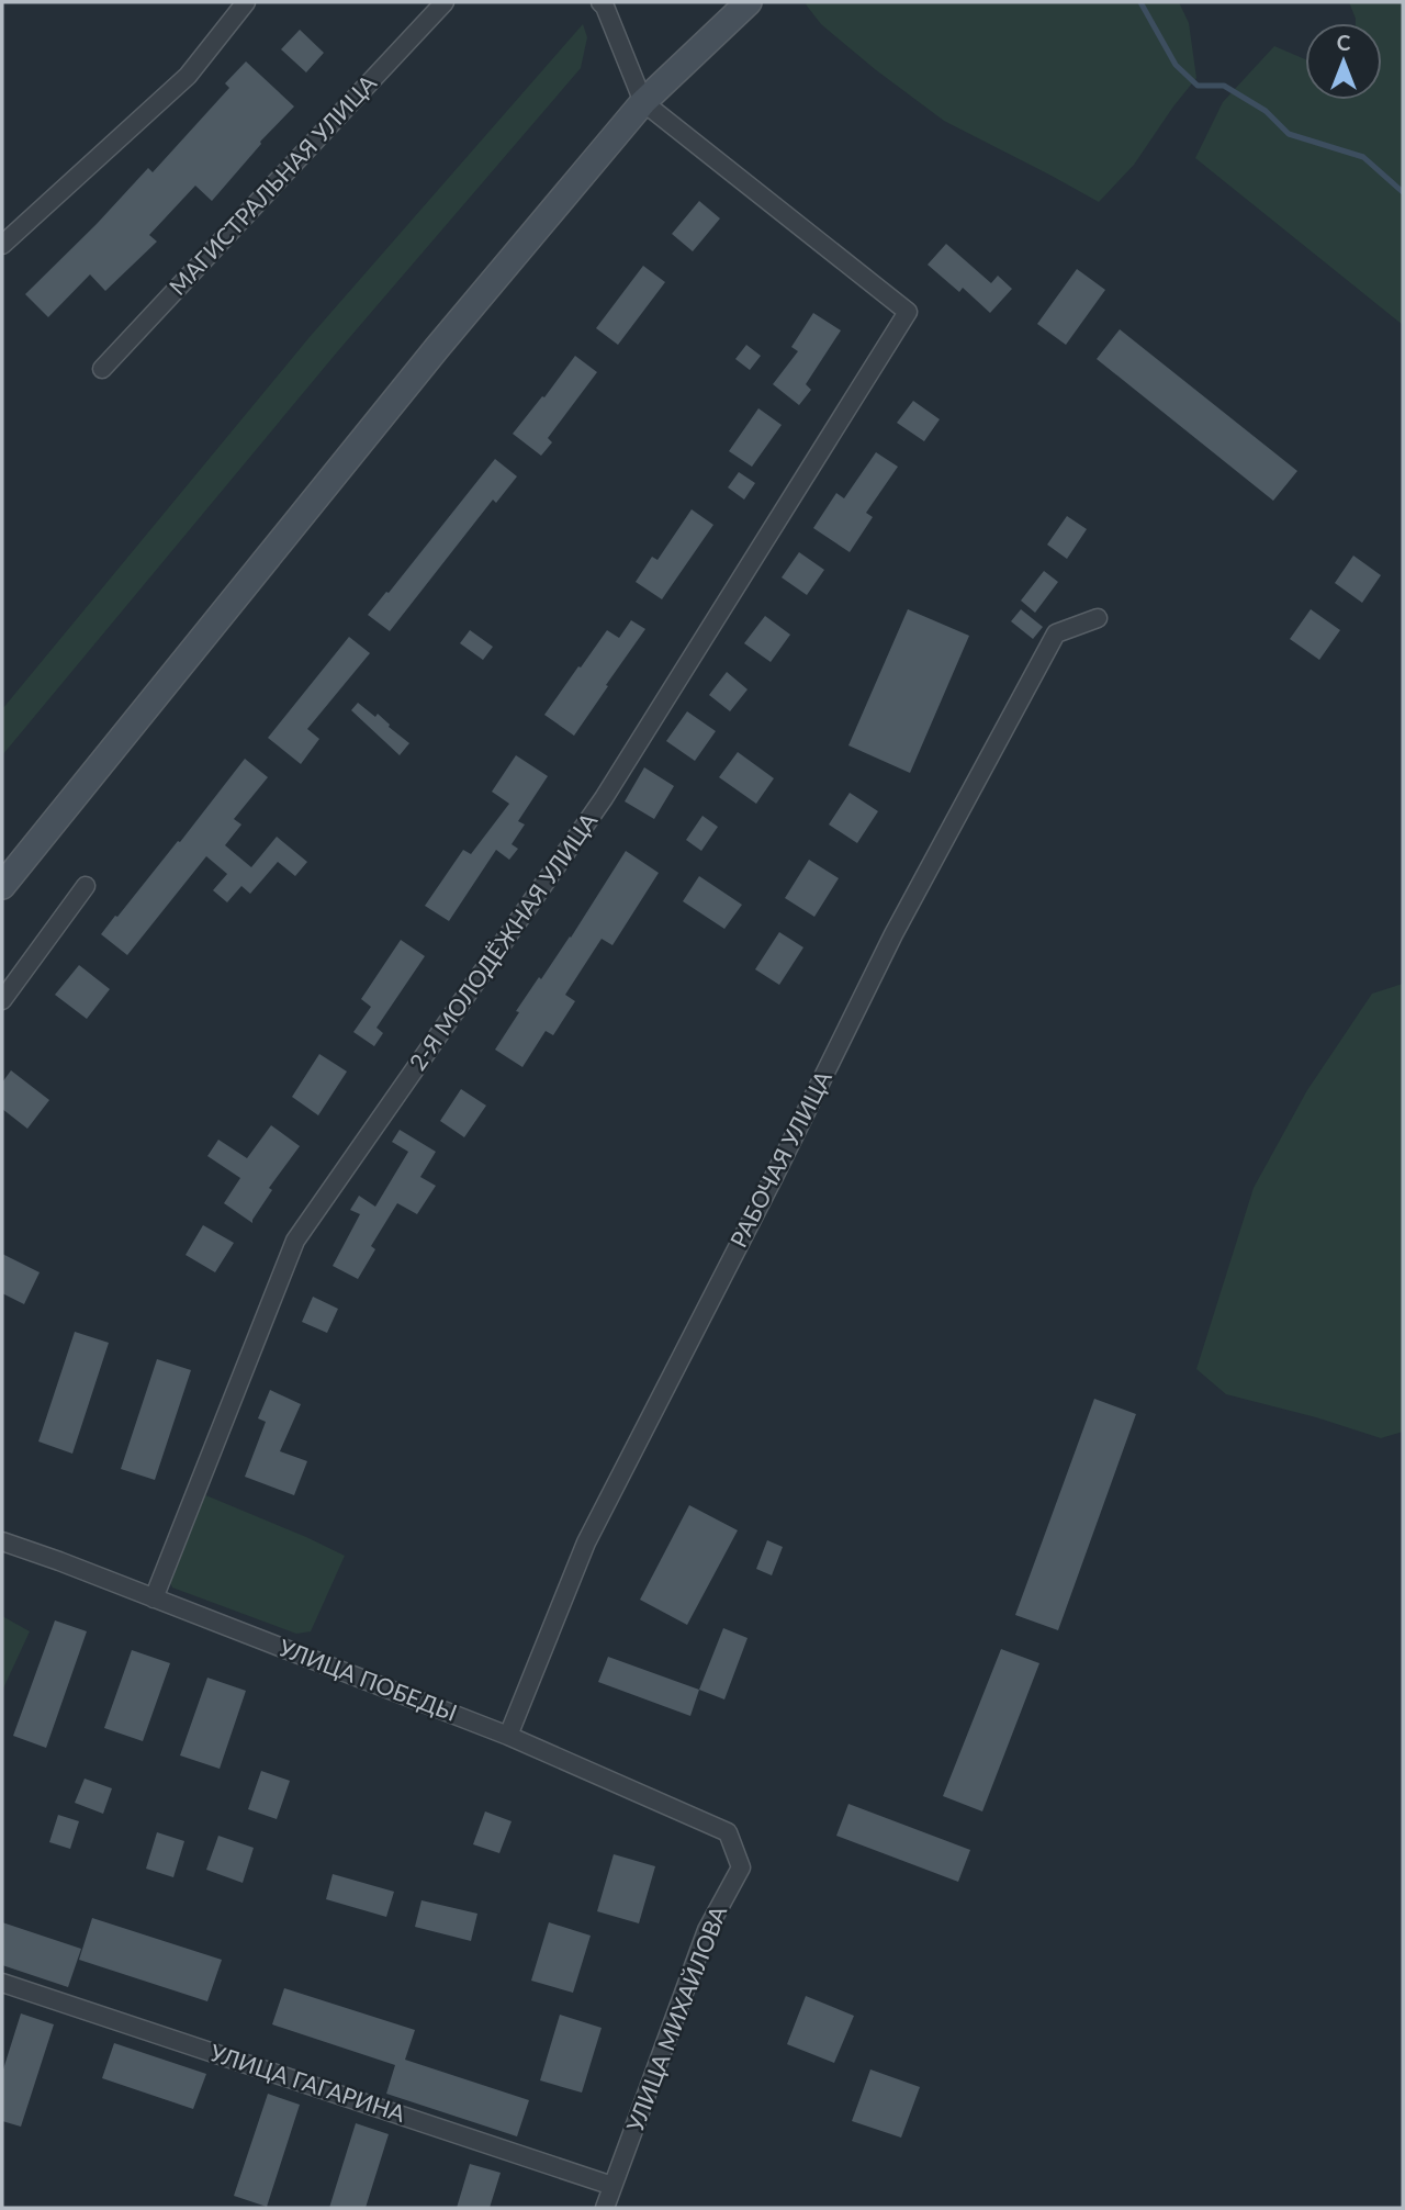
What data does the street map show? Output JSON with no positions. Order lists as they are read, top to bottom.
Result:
{
  "streets": {
    "street": [
      "МАГИСТРАЛЬНАЯ УЛИЦА",
      "2-Я МОЛОДЁЖНАЯ УЛИЦА",
      "РАБОЧАЯ УЛИЦА",
      "УЛИЦА ПОБЕДЫ",
      "УЛИЦА МИХАЙЛОВА",
      "УЛИЦА ГАГАРИНА"
    ]
  },
  "crossings": [
    ["2-Я МОЛОДЁЖНАЯ УЛИЦА", "УЛИЦА ПОБЕДЫ"],
    ["РАБОЧАЯ УЛИЦА", "УЛИЦА ПОБЕДЫ"],
    ["УЛИЦА ПОБЕДЫ", "УЛИЦА МИХАЙЛОВА"],
    ["УЛИЦА МИХАЙЛОВА", "УЛИЦА ГАГАРИНА"]
  ],
  "north": "top"
}
